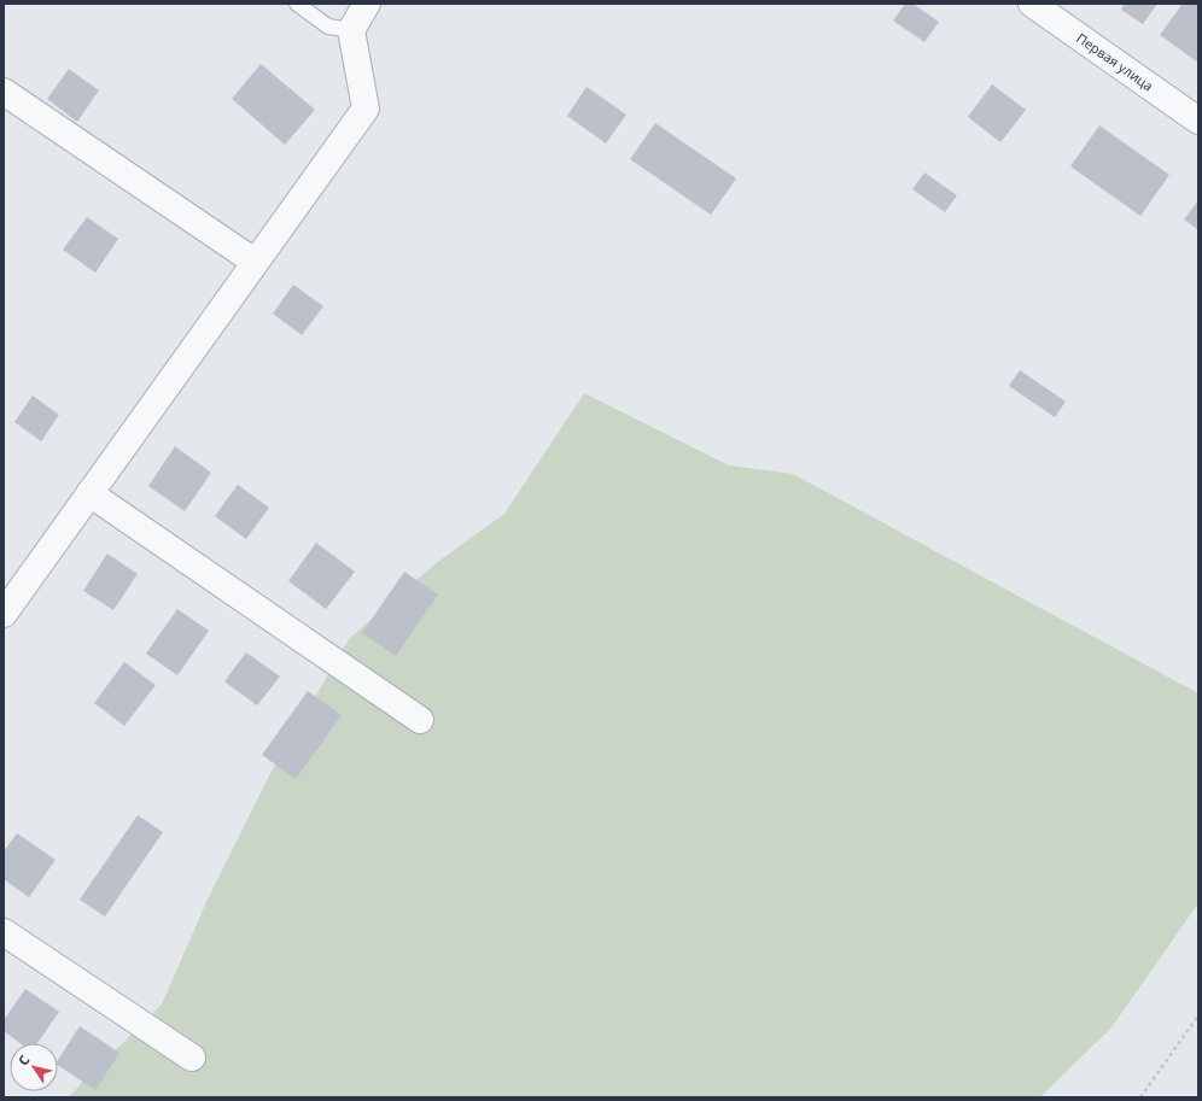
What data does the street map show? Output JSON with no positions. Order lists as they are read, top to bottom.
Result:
{
  "streets": {
    "street": ["Первая улица"]
  },
  "north": "top left"
}
